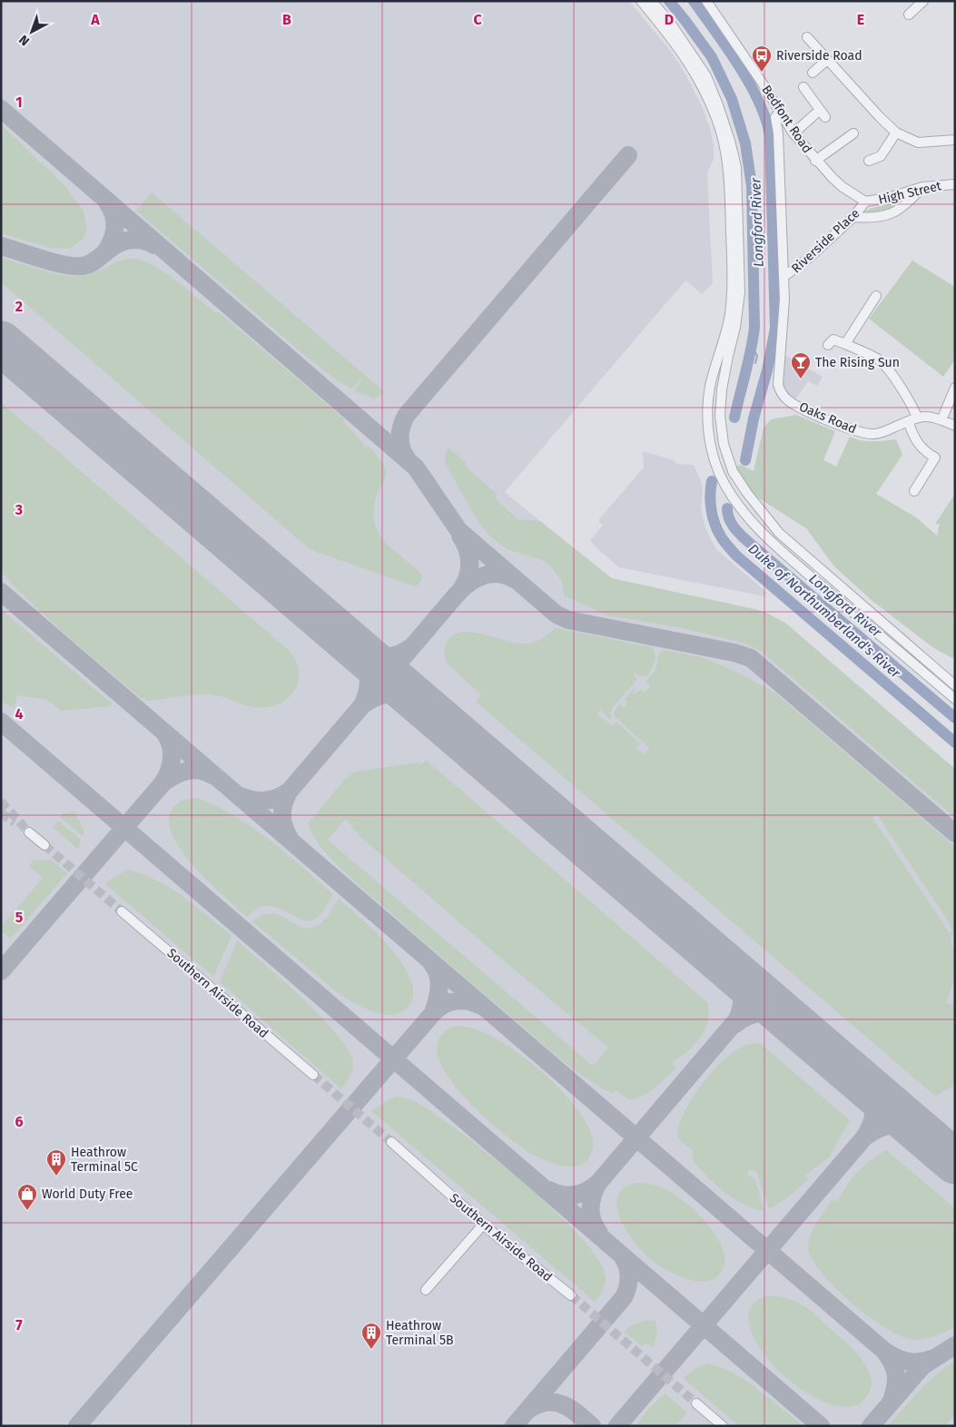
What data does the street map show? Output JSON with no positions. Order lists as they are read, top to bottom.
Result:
{
  "streets": {
    "street": [
      "Bedfont Road",
      "High Street",
      "Riverside Place",
      "Oaks Road",
      "Southern Airside Road"
    ]
  },
  "crossings": [
    ["Bedfont Road", "High Street"],
    ["Bedfont Road", "Riverside Place"],
    ["High Street", "Riverside Place"],
    ["Riverside Place", "Oaks Road"]
  ],
  "water": ["Longford River", "Duke of Northumberland's River"],
  "places": {
    "bus stop": ["Riverside Road"],
    "bar": ["The Rising Sun"],
    "building": ["Heathrow Terminal 5C", "Heathrow Terminal 5B"],
    "shop": ["World Duty Free"]
  },
  "north": "bottom left",
  "grid": {
    "columns": [
      "A",
      "B",
      "C",
      "D",
      "E"
    ],
    "rows": [
      "1",
      "2",
      "3",
      "4",
      "5",
      "6",
      "7"
    ]
  }
}
